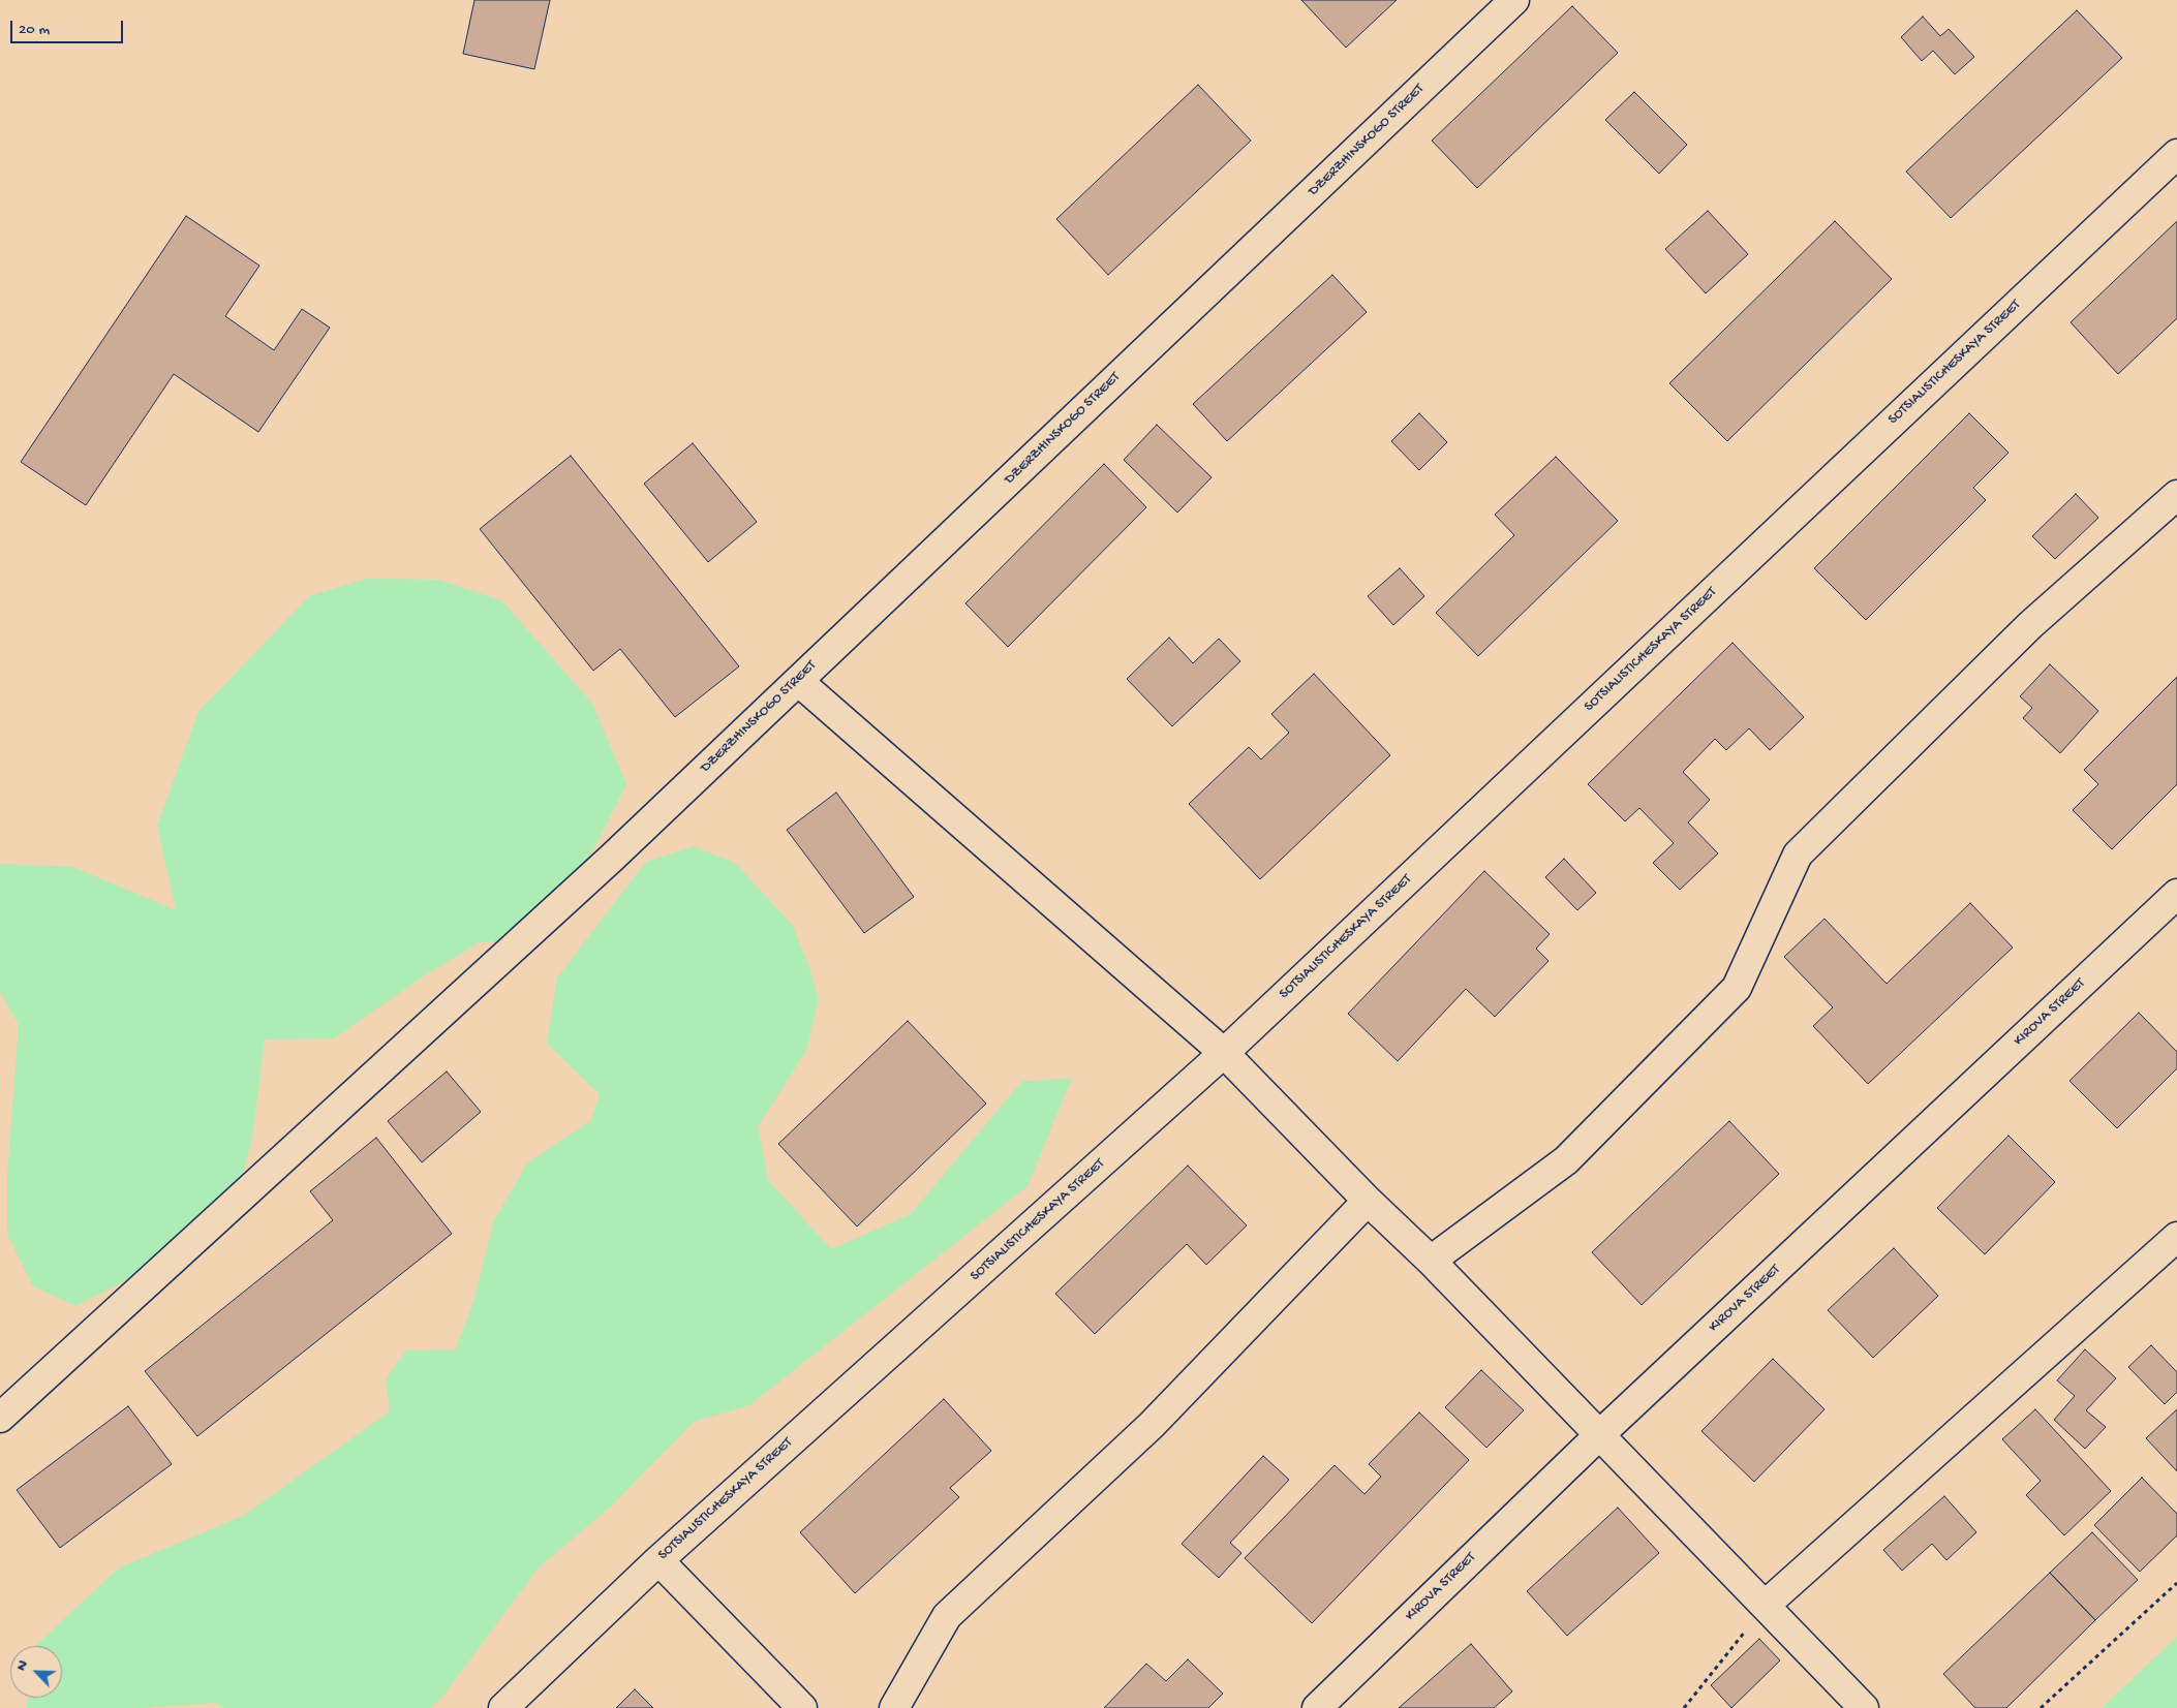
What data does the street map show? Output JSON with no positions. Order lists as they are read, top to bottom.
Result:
{
  "streets": {
    "street": ["DZERZHINSKOGO STREET", "SOTSIALISTICHESKAYA STREET", "KIROVA STREET"]
  },
  "scale_bar": "20 m",
  "north": "top left"
}
